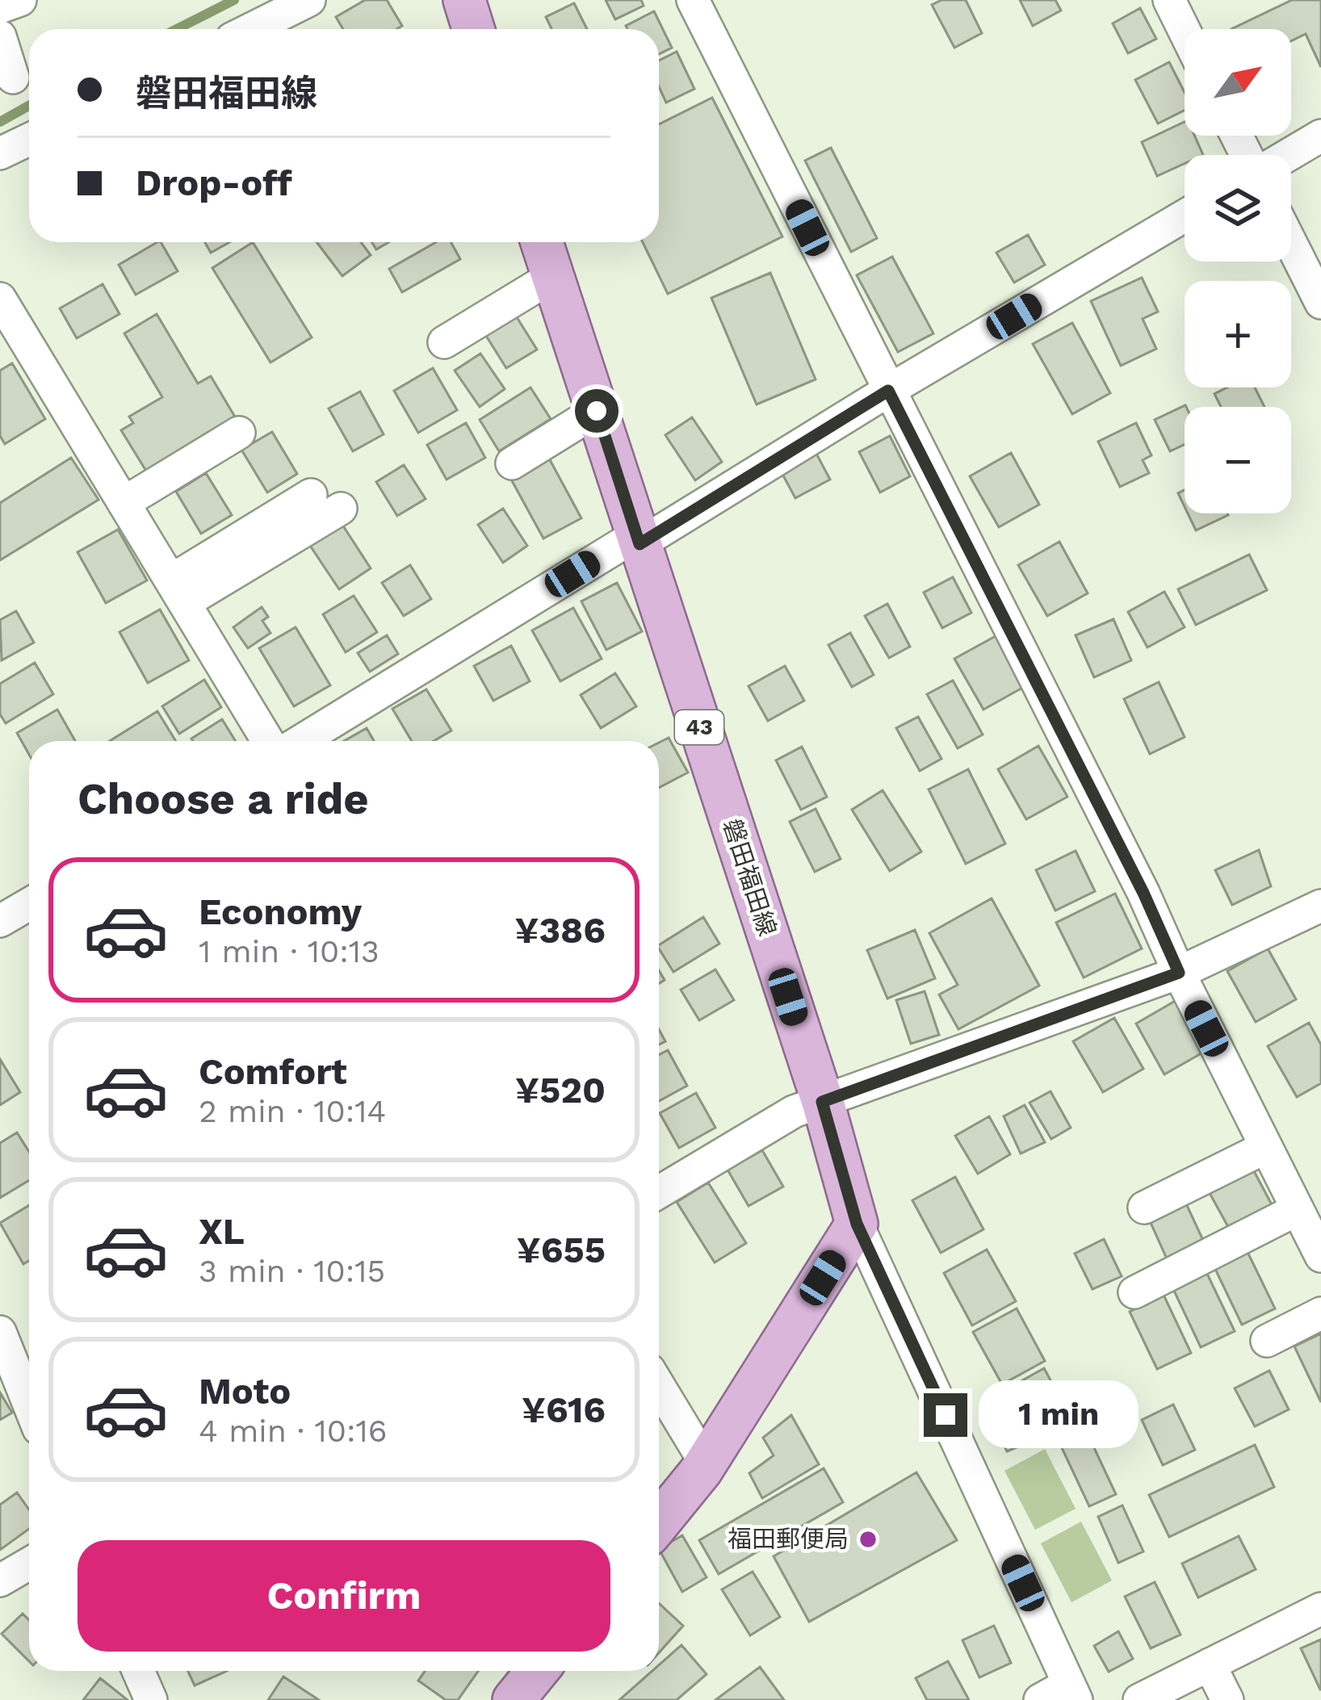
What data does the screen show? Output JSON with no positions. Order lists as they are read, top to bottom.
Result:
{
  "streets": {
    "main road": ["43", "磐田福田線"]
  },
  "places": ["福田郵便局"],
  "north": "top right",
  "page": {
    "map_buttons": ["+", "−"],
    "banner": ["磐田福田線", "Drop-off"],
    "heading": "Choose a ride",
    "list": [
      {
        "name": "Economy",
        "note": "1 min · 10:13",
        "value": "¥386"
      },
      {
        "name": "Comfort",
        "note": "2 min · 10:14",
        "value": "¥520"
      },
      {
        "name": "XL",
        "note": "3 min · 10:15",
        "value": "¥655"
      },
      {
        "name": "Moto",
        "note": "4 min · 10:16",
        "value": "¥616"
      }
    ],
    "bubble": "1 min",
    "buttons": "Confirm"
  }
}
